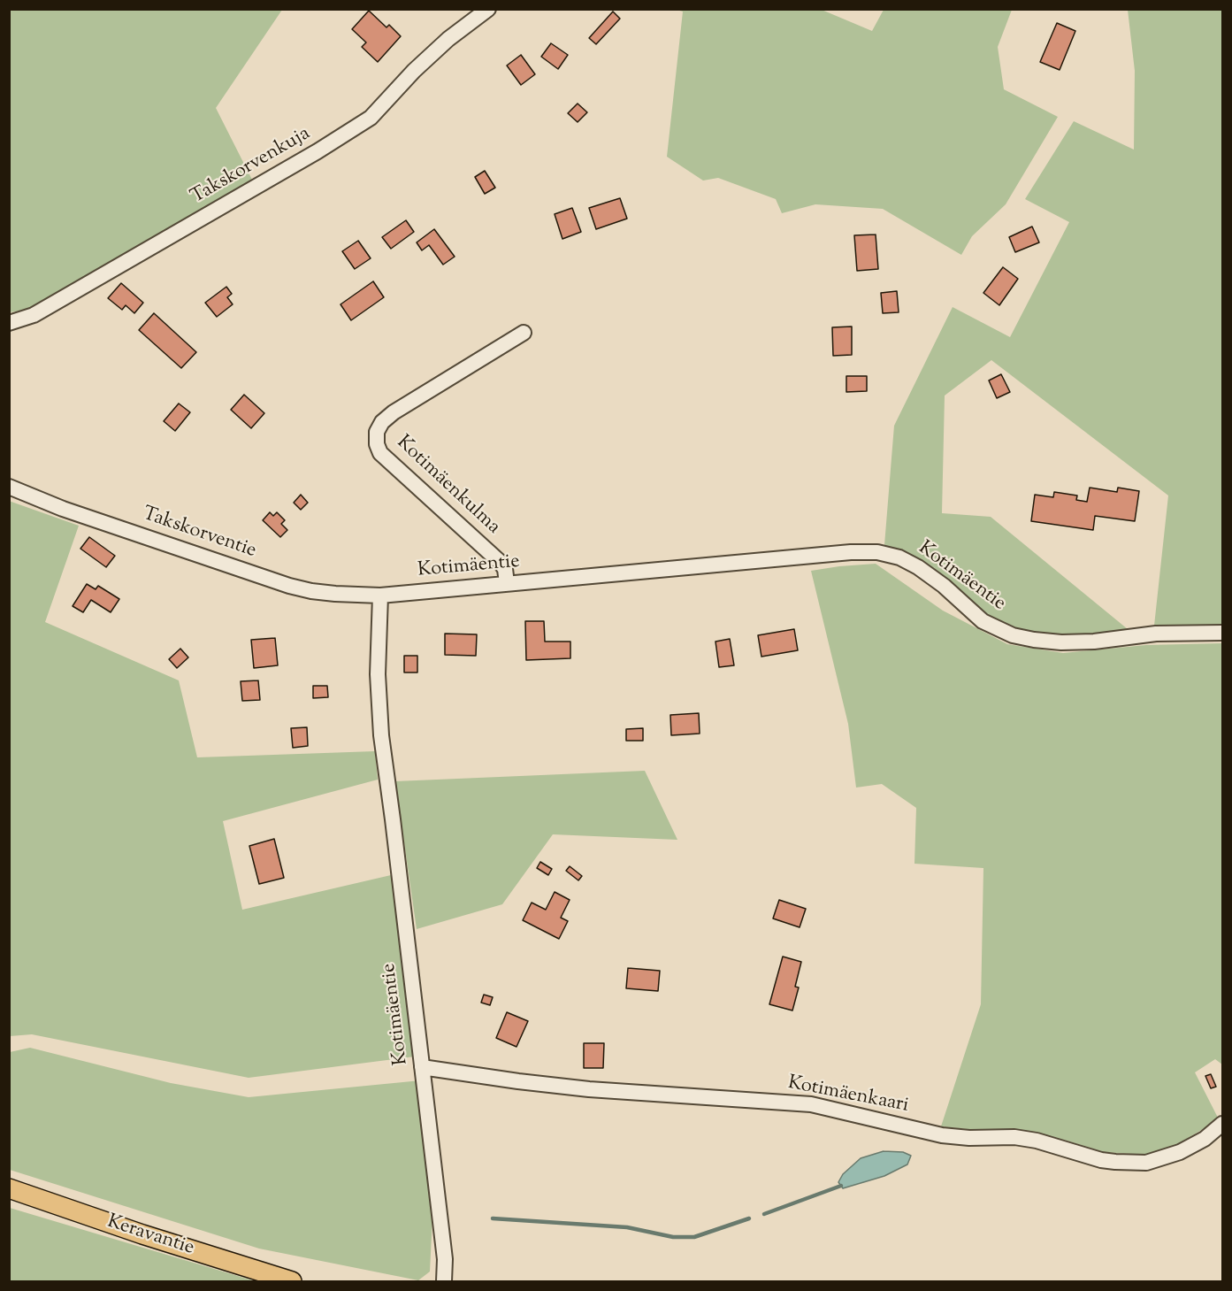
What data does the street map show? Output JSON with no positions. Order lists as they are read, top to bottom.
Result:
{
  "streets": {
    "main road": ["Keravantie"],
    "street": [
      "Takskorvenkuja",
      "Kotimäenkulma",
      "Takskorventie",
      "Kotimäentie",
      "Kotimäenkaari"
    ]
  },
  "crossings": [
    ["Kotimäenkulma", "Kotimäentie"],
    ["Takskorventie", "Kotimäentie"],
    ["Kotimäentie", "Kotimäenkaari"]
  ]
}
